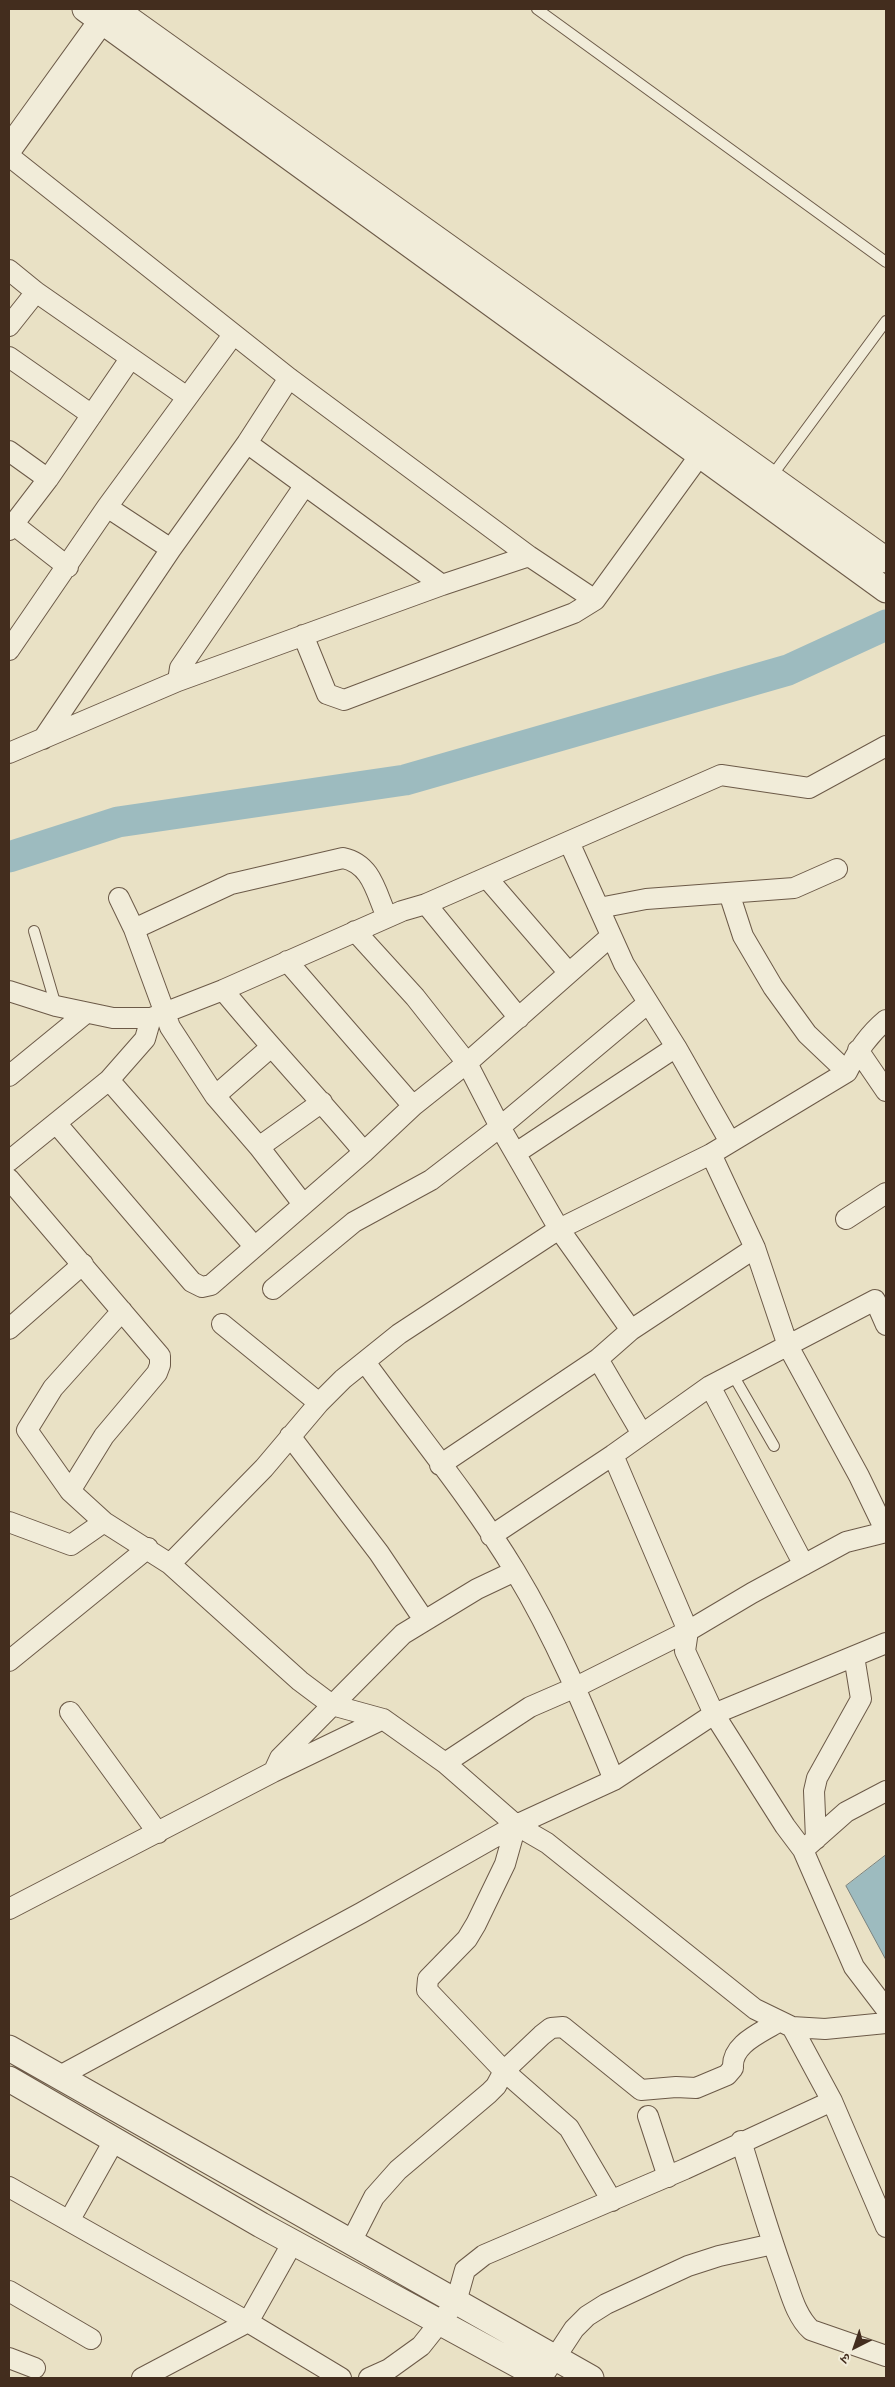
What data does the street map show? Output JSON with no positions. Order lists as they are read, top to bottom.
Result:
{
  "north": "bottom left"
}
